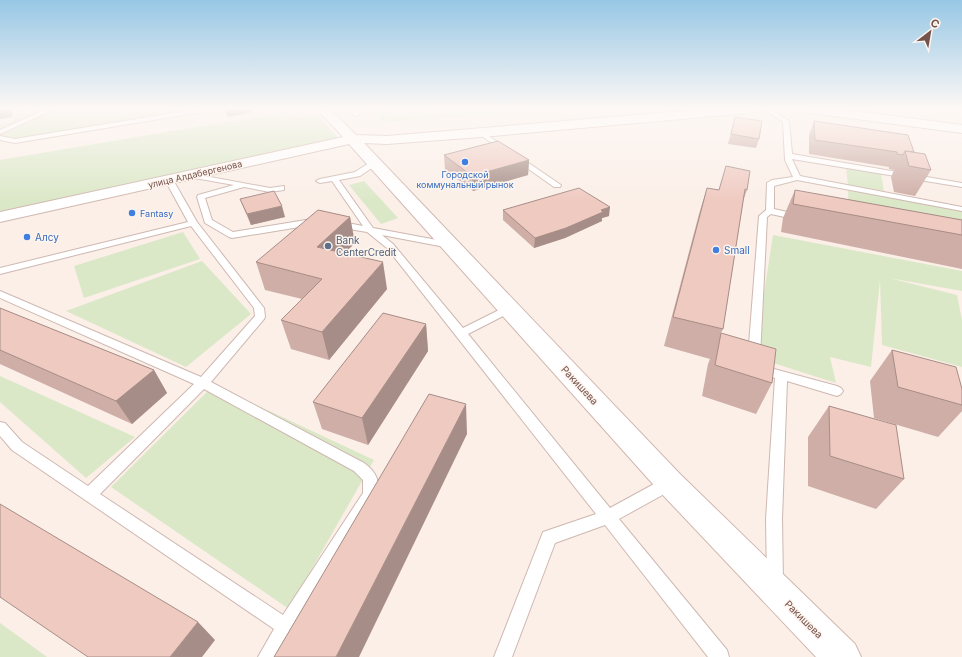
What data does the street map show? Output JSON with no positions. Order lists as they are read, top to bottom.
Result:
{
  "streets": {
    "street": ["улица Алдабергенова", "Ракишева"]
  },
  "places": [
    "Городской коммунальный рынок",
    "Fantasy",
    "Алсу",
    "Bank CenterCredit",
    "Small"
  ],
  "north": "top right"
}
